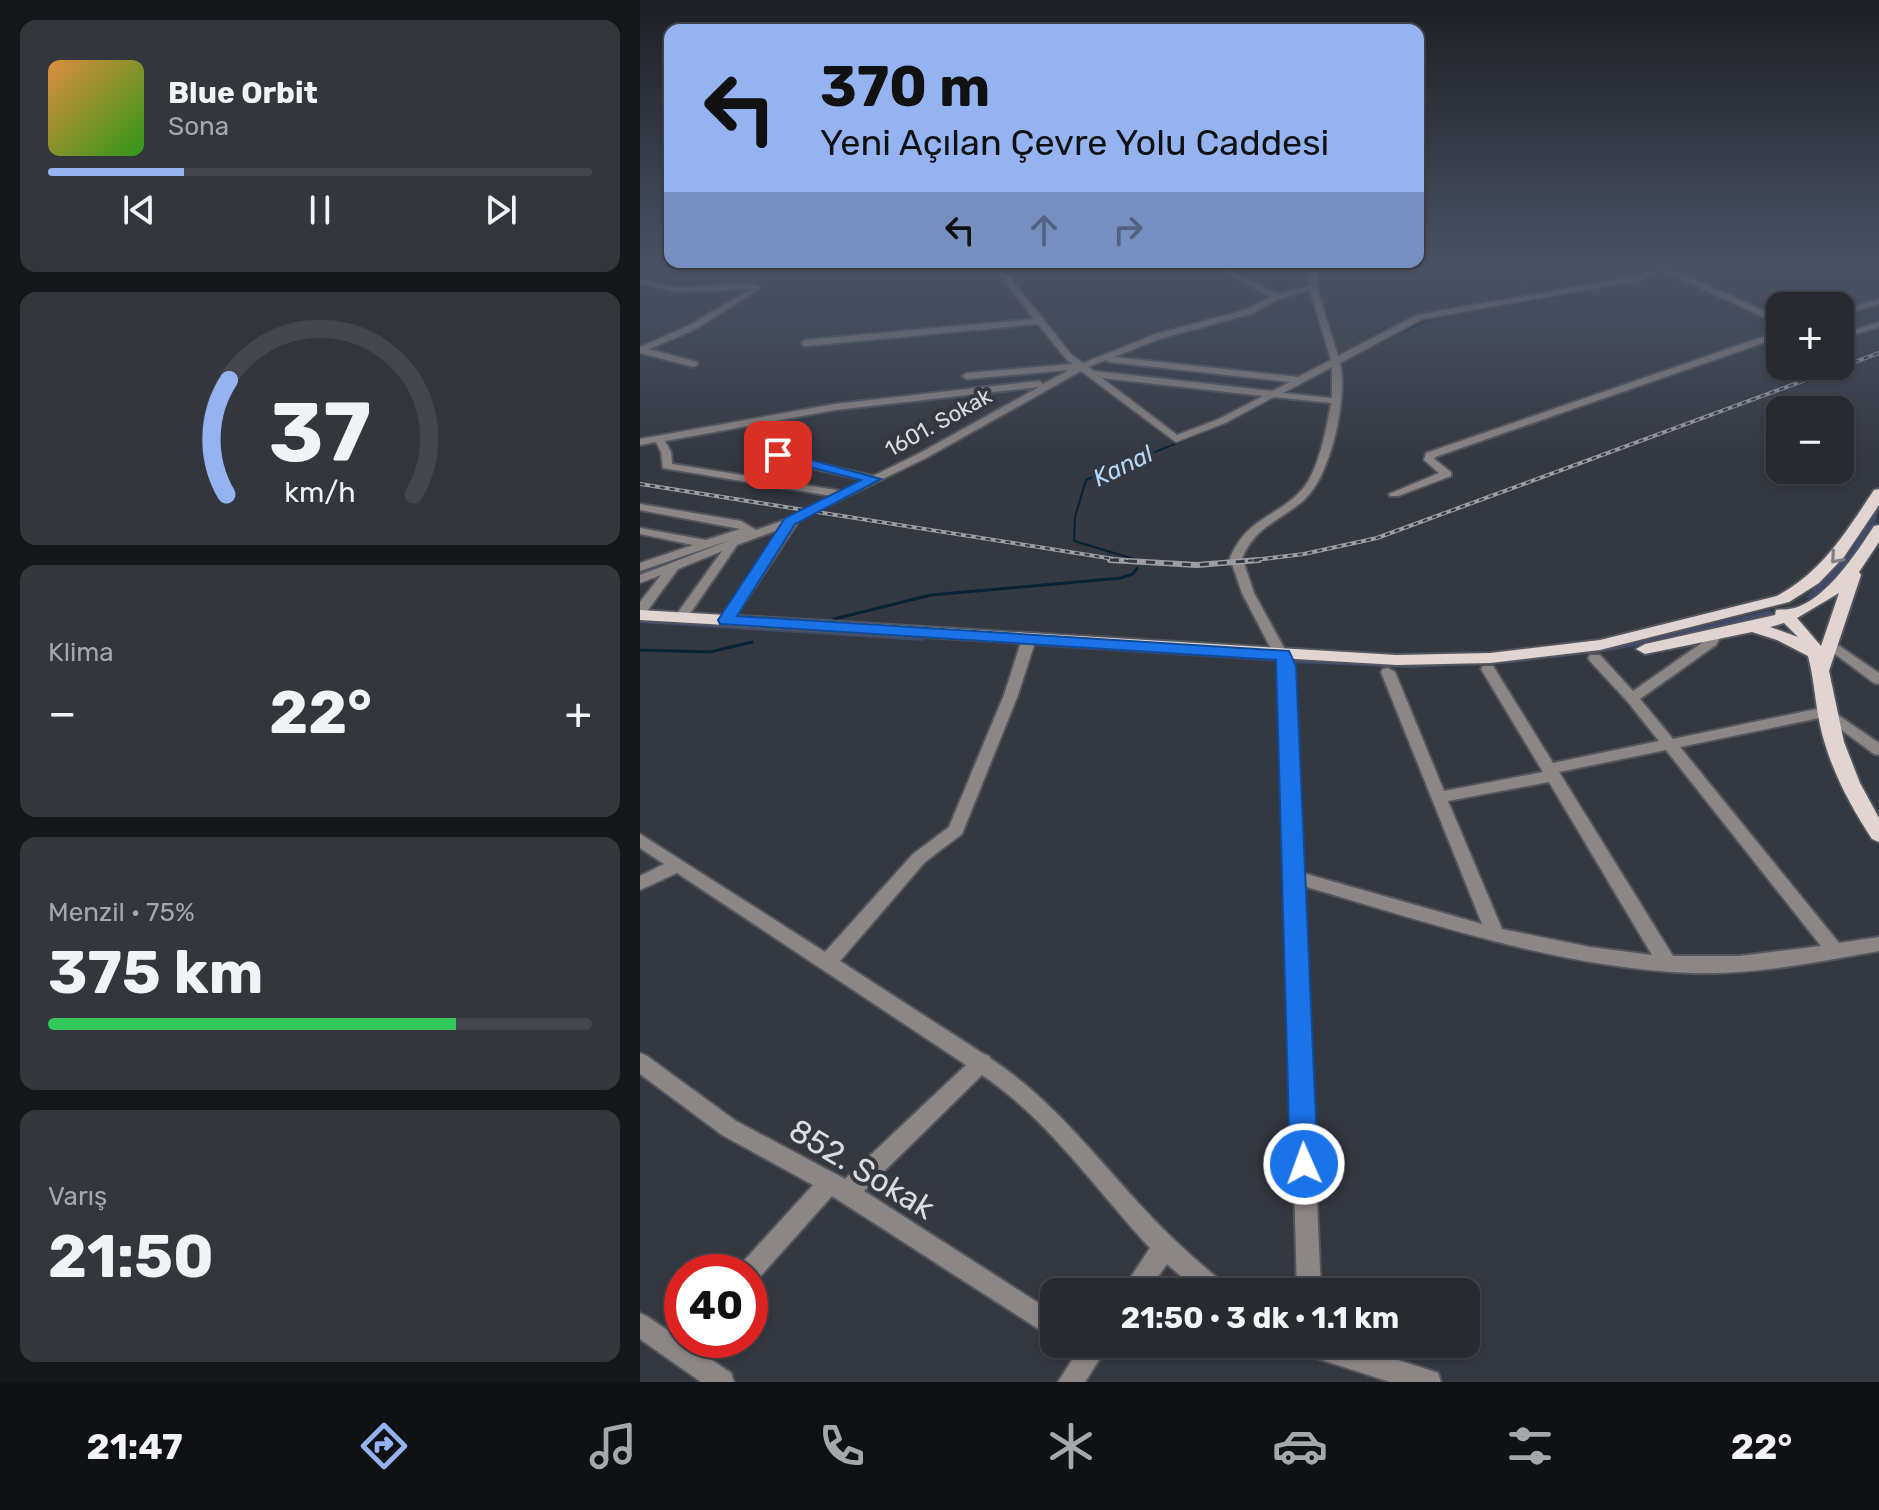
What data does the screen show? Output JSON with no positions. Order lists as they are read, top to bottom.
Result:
{
  "streets": {
    "street": ["1601. Sokak", "852. Sokak"]
  },
  "water": ["Kanal"],
  "page": {
    "turn": ["370 m", "Yeni Açılan Çevre Yolu Caddesi"],
    "song": ["Blue Orbit", "Sona"],
    "map_buttons": ["+", "−"],
    "tile": [
      "Klima",
      ["Menzil · 75%", "375 km"],
      ["Varış", "21:50"]
    ],
    "heat": ["−", "22°", "+"],
    "limit": "40",
    "trip": "21:50 · 3 dk · 1.1 km",
    "tabs": ["21:47", "22°"],
    "gauge": ["37", "km/h"]
  }
}
